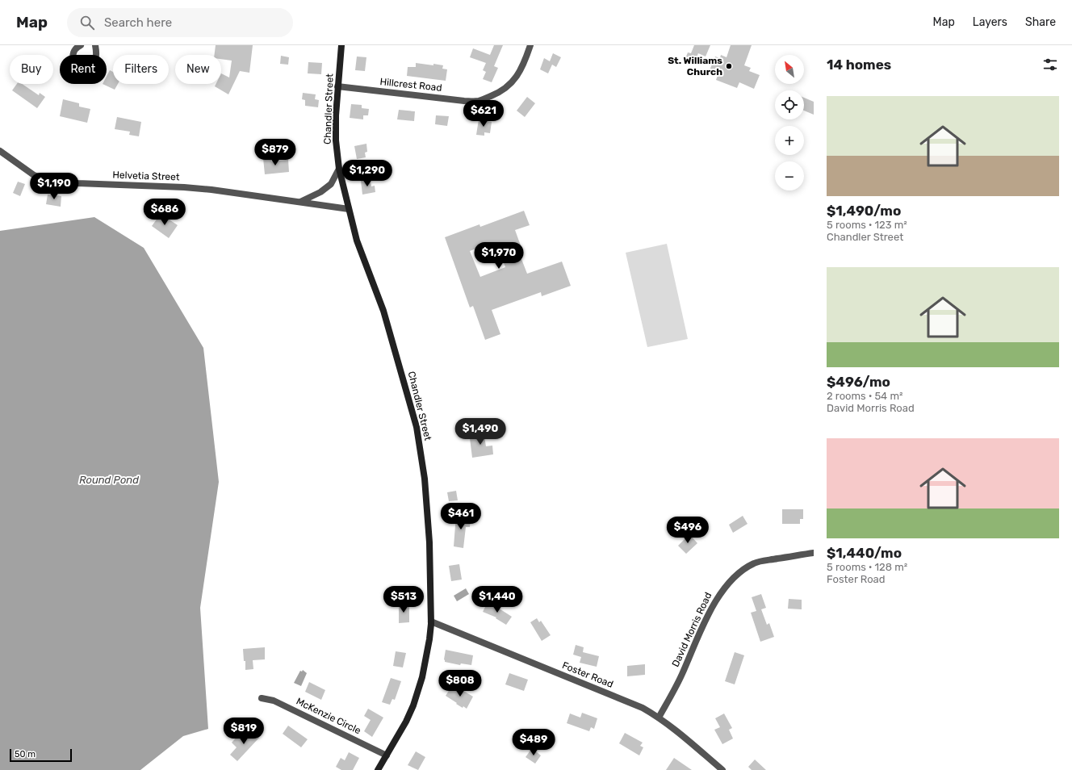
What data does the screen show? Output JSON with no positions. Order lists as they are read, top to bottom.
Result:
{
  "streets": {
    "main road": ["Chandler Street"],
    "street": [
      "Hillcrest Road",
      "Helvetia Street",
      "David Morris Road",
      "Foster Road",
      "McKenzie Circle"
    ]
  },
  "crossings": [
    ["Hillcrest Road", "Chandler Street"],
    ["Chandler Street", "Helvetia Street"],
    ["Chandler Street", "Foster Road"],
    ["Chandler Street", "McKenzie Circle"],
    ["David Morris Road", "Foster Road"]
  ],
  "water": ["Round Pond"],
  "places": ["St. Williams Church"],
  "scale_bar": "50 m",
  "north": "top left",
  "page": {
    "header": "Map",
    "search": "Search here",
    "nav": ["Map", "Layers", "Share"],
    "heading": "14 homes",
    "map_buttons": ["+", "−"],
    "chip": [
      "Buy",
      "Rent",
      "Filters",
      "New"
    ],
    "list": [
      {
        "name": "$1,490/mo",
        "note": "5 rooms · 123 m² · Chandler Street"
      },
      {
        "name": "$496/mo",
        "note": "2 rooms · 54 m² · David Morris Road"
      },
      {
        "name": "$1,440/mo",
        "note": "5 rooms · 128 m² · Foster Road"
      }
    ],
    "price": [
      "$621",
      "$879",
      "$1,290",
      "$1,190",
      "$686",
      "$1,970",
      "$1,490",
      "$461",
      "$496",
      "$513",
      "$1,440",
      "$808",
      "$819",
      "$489"
    ],
    "scale": "50 m"
  }
}
